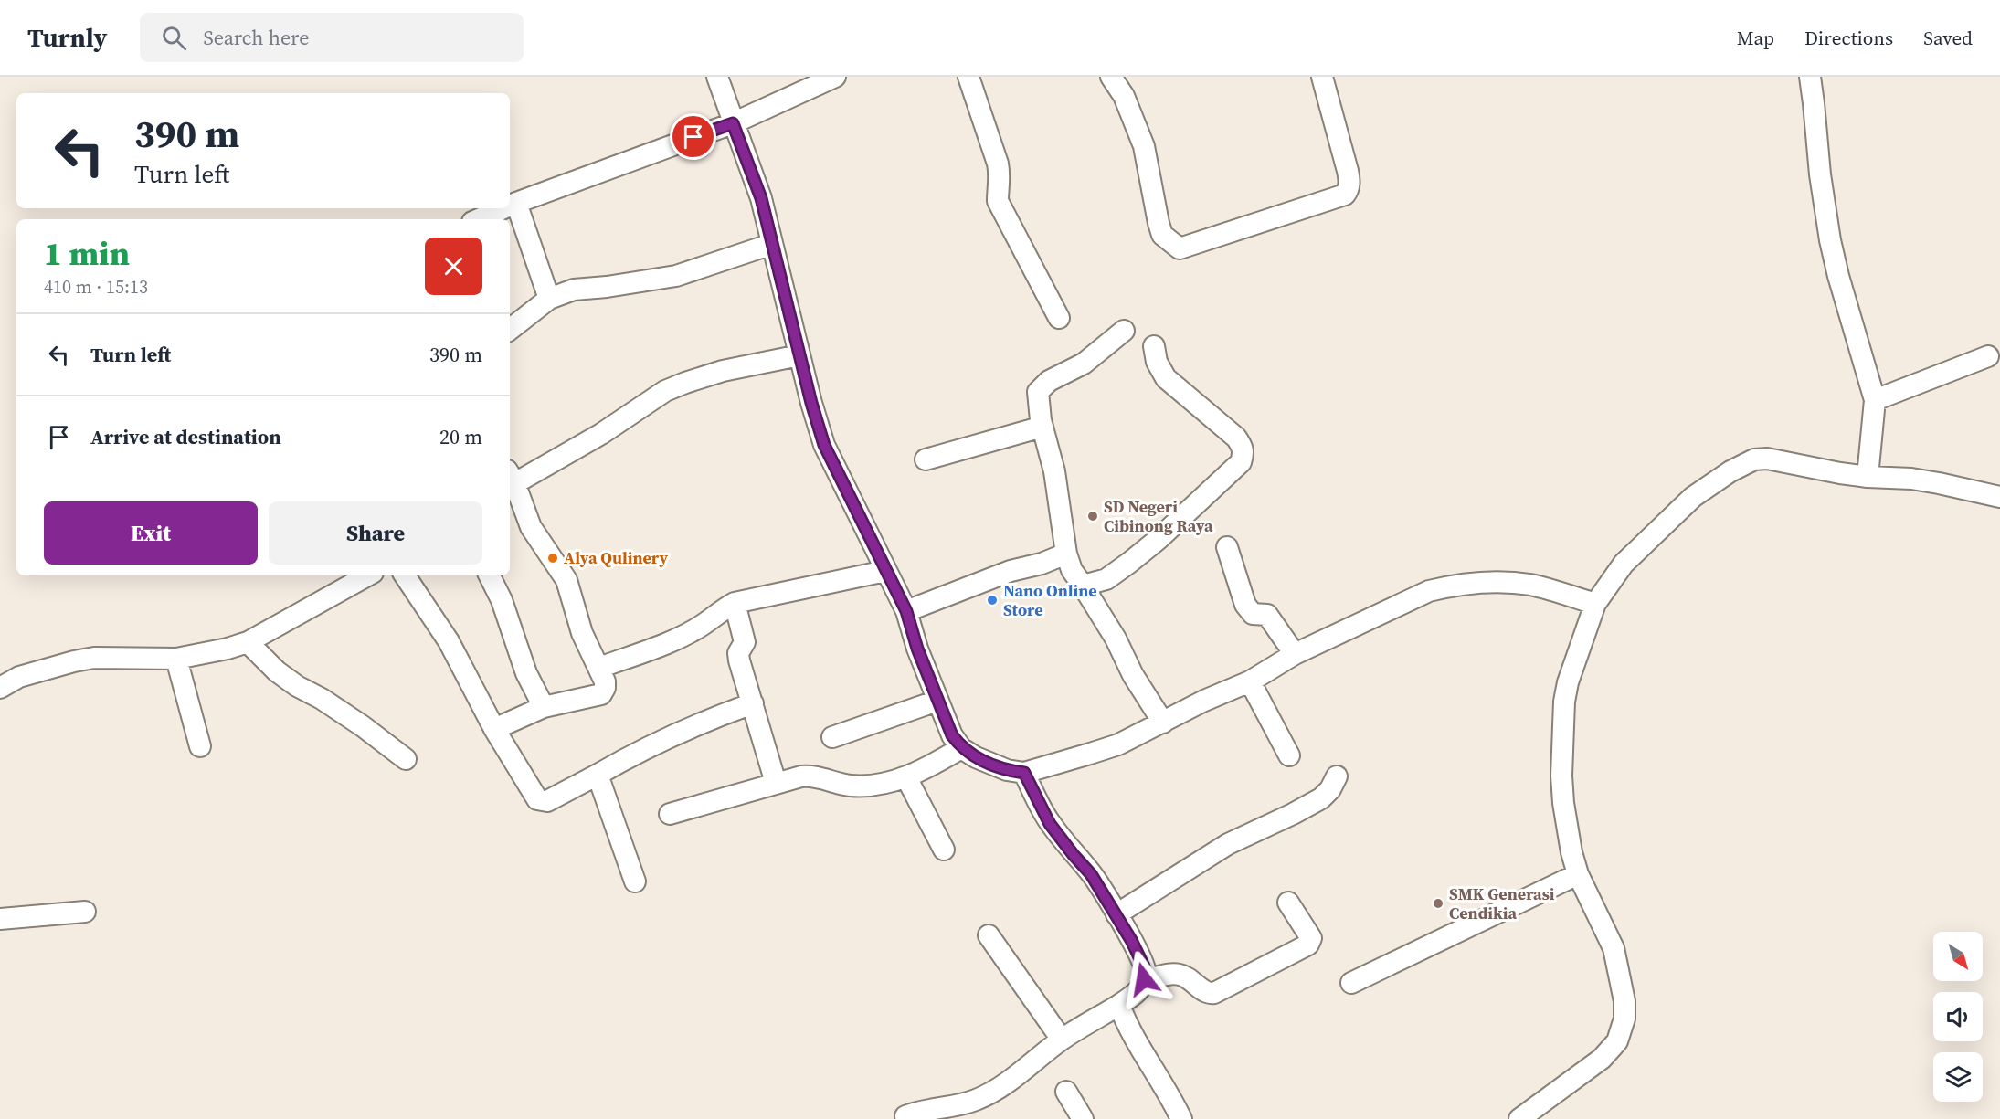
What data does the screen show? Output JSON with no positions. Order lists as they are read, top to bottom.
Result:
{
  "places": [
    "SD Negeri Cibinong Raya",
    "Alya Qulinery",
    "Nano Online Store",
    "SMK Generasi Cendikia"
  ],
  "north": "bottom right",
  "page": {
    "header": "Turnly",
    "search": "Search here",
    "nav": ["Map", "Directions", "Saved"],
    "turn": ["390 m", "Turn left"],
    "heading": ["1 min", "410 m · 15:13"],
    "list": [
      {
        "name": "Turn left",
        "value": "390 m"
      },
      {
        "name": "Arrive at destination",
        "value": "20 m"
      }
    ],
    "buttons": ["Exit", "Share"]
  }
}
